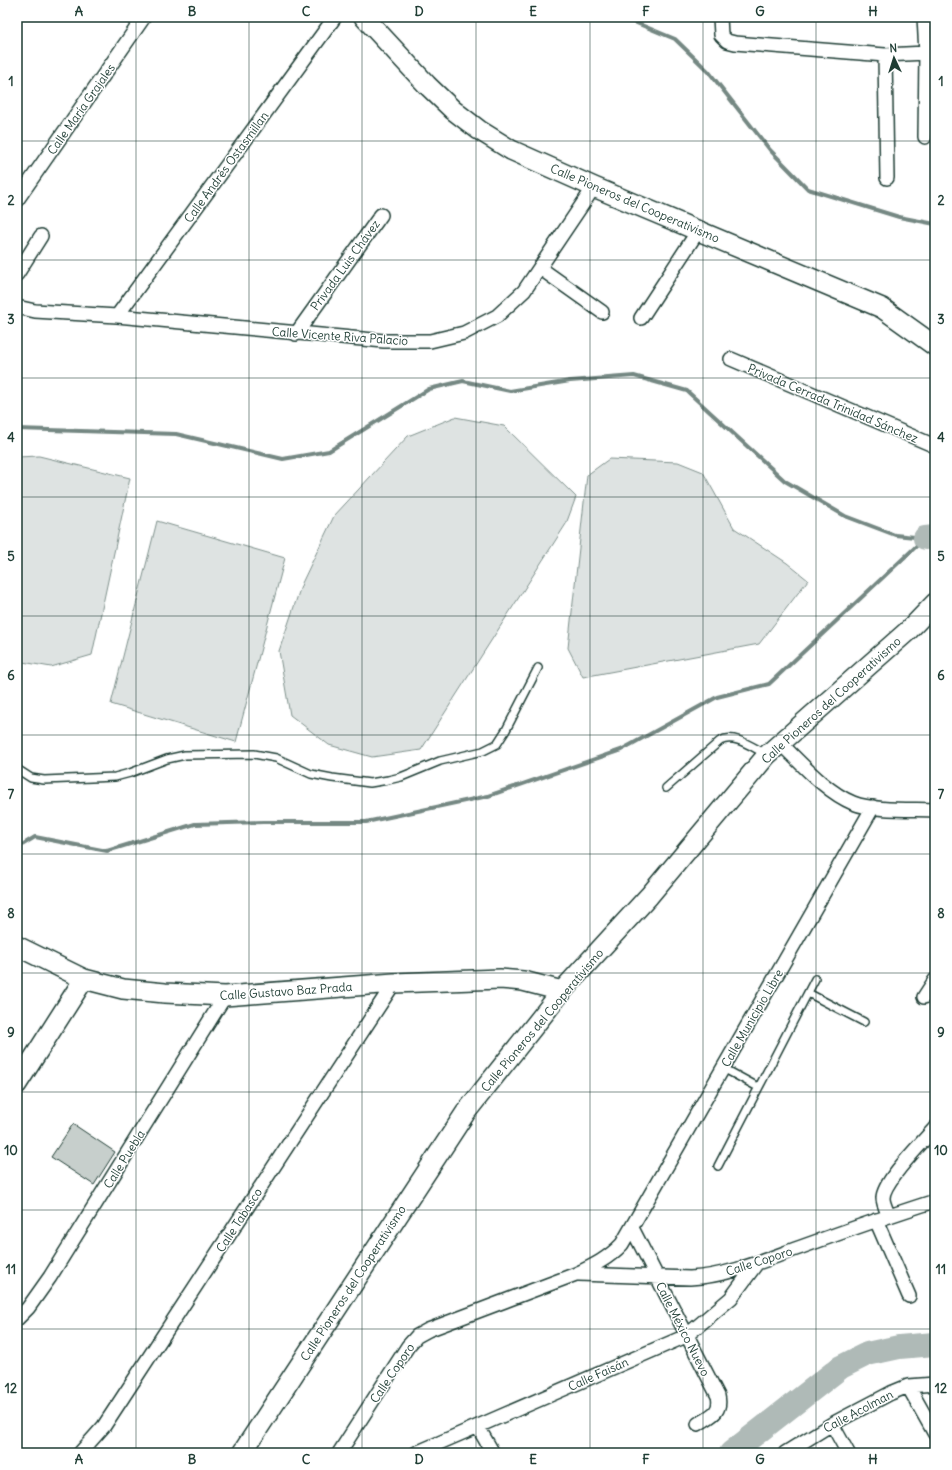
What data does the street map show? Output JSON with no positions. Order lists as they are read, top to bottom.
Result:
{
  "streets": {
    "street": [
      "Calle María Grajales",
      "Calle Andrés Ostasmillan",
      "Calle Pioneros del Cooperativismo",
      "Privada Luis Chávez",
      "Calle Vicente Riva Palacio",
      "Privada Cerrada Trinidad Sánchez",
      "Calle Gustavo Baz Prada",
      "Calle Municipio Libre",
      "Calle Puebla",
      "Calle Tabasco",
      "Calle Coporo",
      "Calle México Nuevo",
      "Calle Faisán",
      "Calle Acolman"
    ]
  },
  "crossings": [
    ["Calle Andrés Ostasmillan", "Calle Vicente Riva Palacio"],
    ["Calle Pioneros del Cooperativismo", "Calle Vicente Riva Palacio"],
    ["Calle Pioneros del Cooperativismo", "Calle Gustavo Baz Prada"],
    ["Privada Luis Chávez", "Calle Vicente Riva Palacio"],
    ["Calle Gustavo Baz Prada", "Calle Puebla"],
    ["Calle Gustavo Baz Prada", "Calle Tabasco"],
    ["Calle Municipio Libre", "Calle Coporo"],
    ["Calle Municipio Libre", "Calle México Nuevo"],
    ["Calle Coporo", "Calle México Nuevo"],
    ["Calle Coporo", "Calle Faisán"],
    ["Calle México Nuevo", "Calle Faisán"]
  ],
  "north": "top",
  "grid": {
    "columns": [
      "A",
      "B",
      "C",
      "D",
      "E",
      "F",
      "G",
      "H"
    ],
    "rows": [
      "1",
      "2",
      "3",
      "4",
      "5",
      "6",
      "7",
      "8",
      "9",
      "10",
      "11",
      "12"
    ]
  }
}
